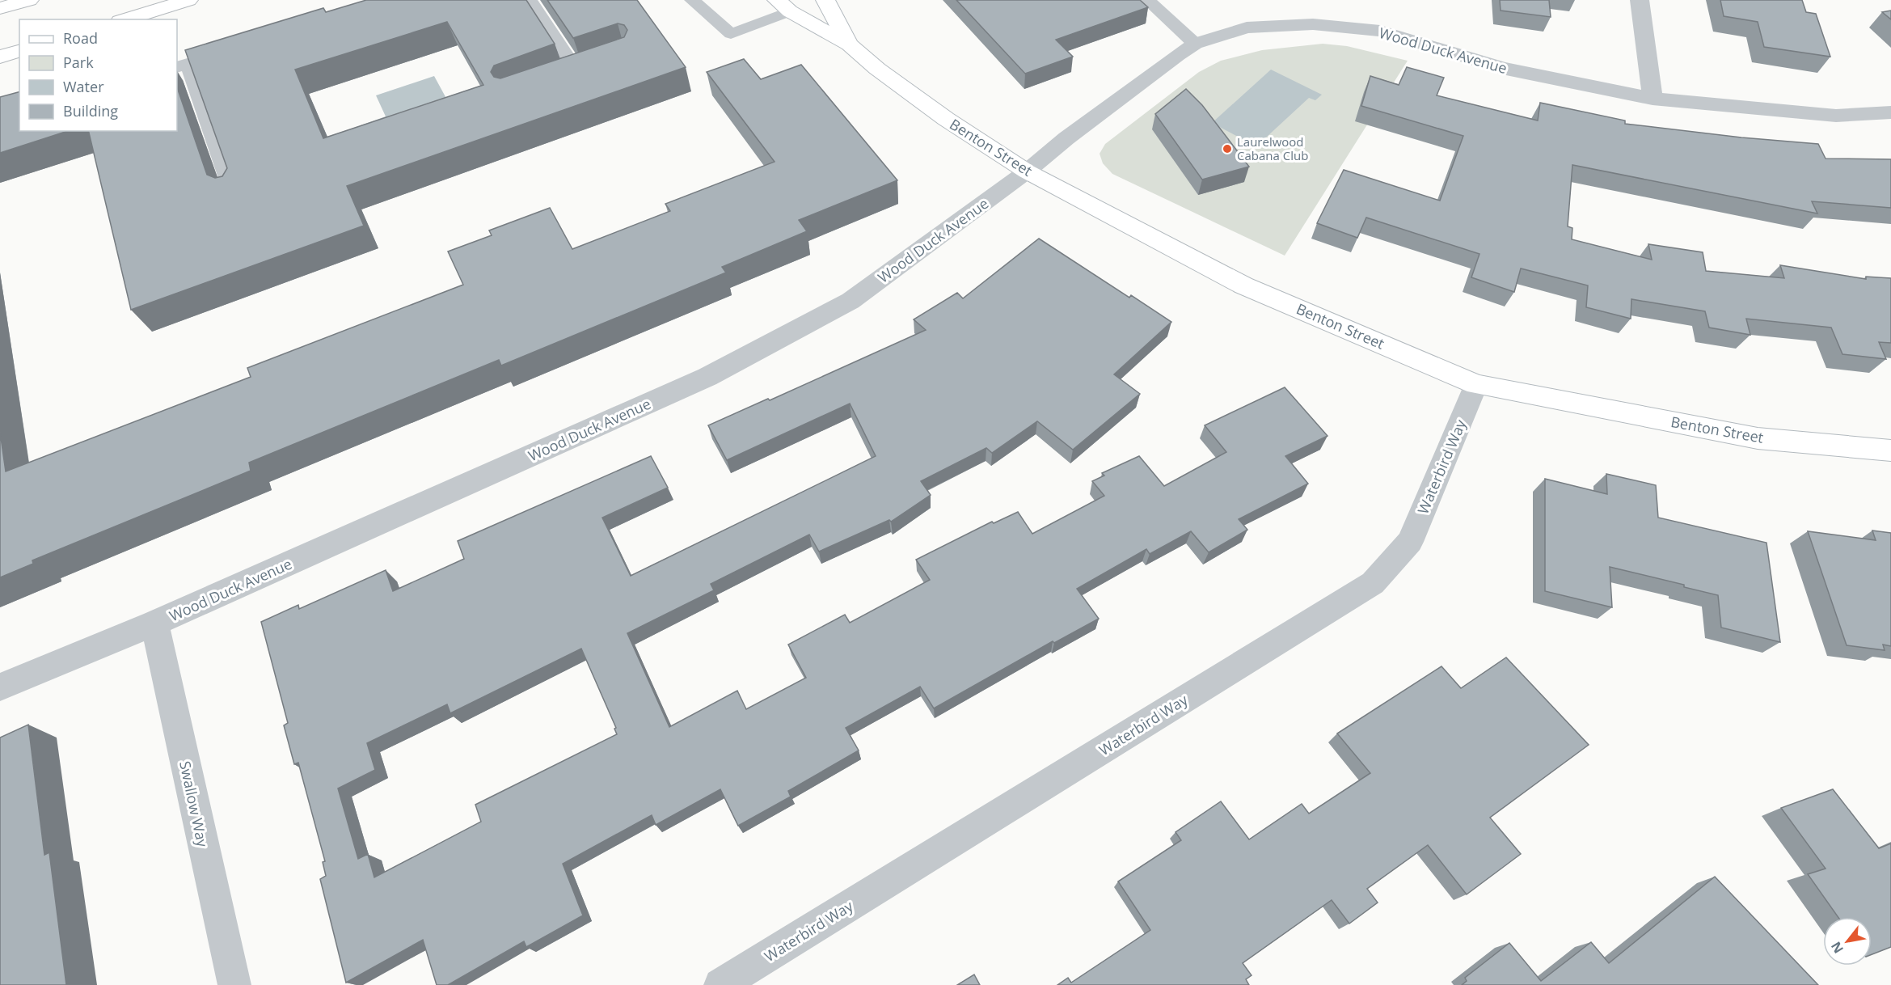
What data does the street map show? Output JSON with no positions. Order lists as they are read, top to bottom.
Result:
{
  "streets": {
    "main road": ["Benton Street"],
    "street": ["Wood Duck Avenue", "Waterbird Way", "Swallow Way"]
  },
  "crossings": [
    ["Wood Duck Avenue", "Benton Street"],
    ["Wood Duck Avenue", "Swallow Way"],
    ["Benton Street", "Waterbird Way"]
  ],
  "places": ["Laurelwood Cabana Club"],
  "legend": [
    "Road",
    "Park",
    "Water",
    "Building"
  ],
  "north": "bottom left"
}
